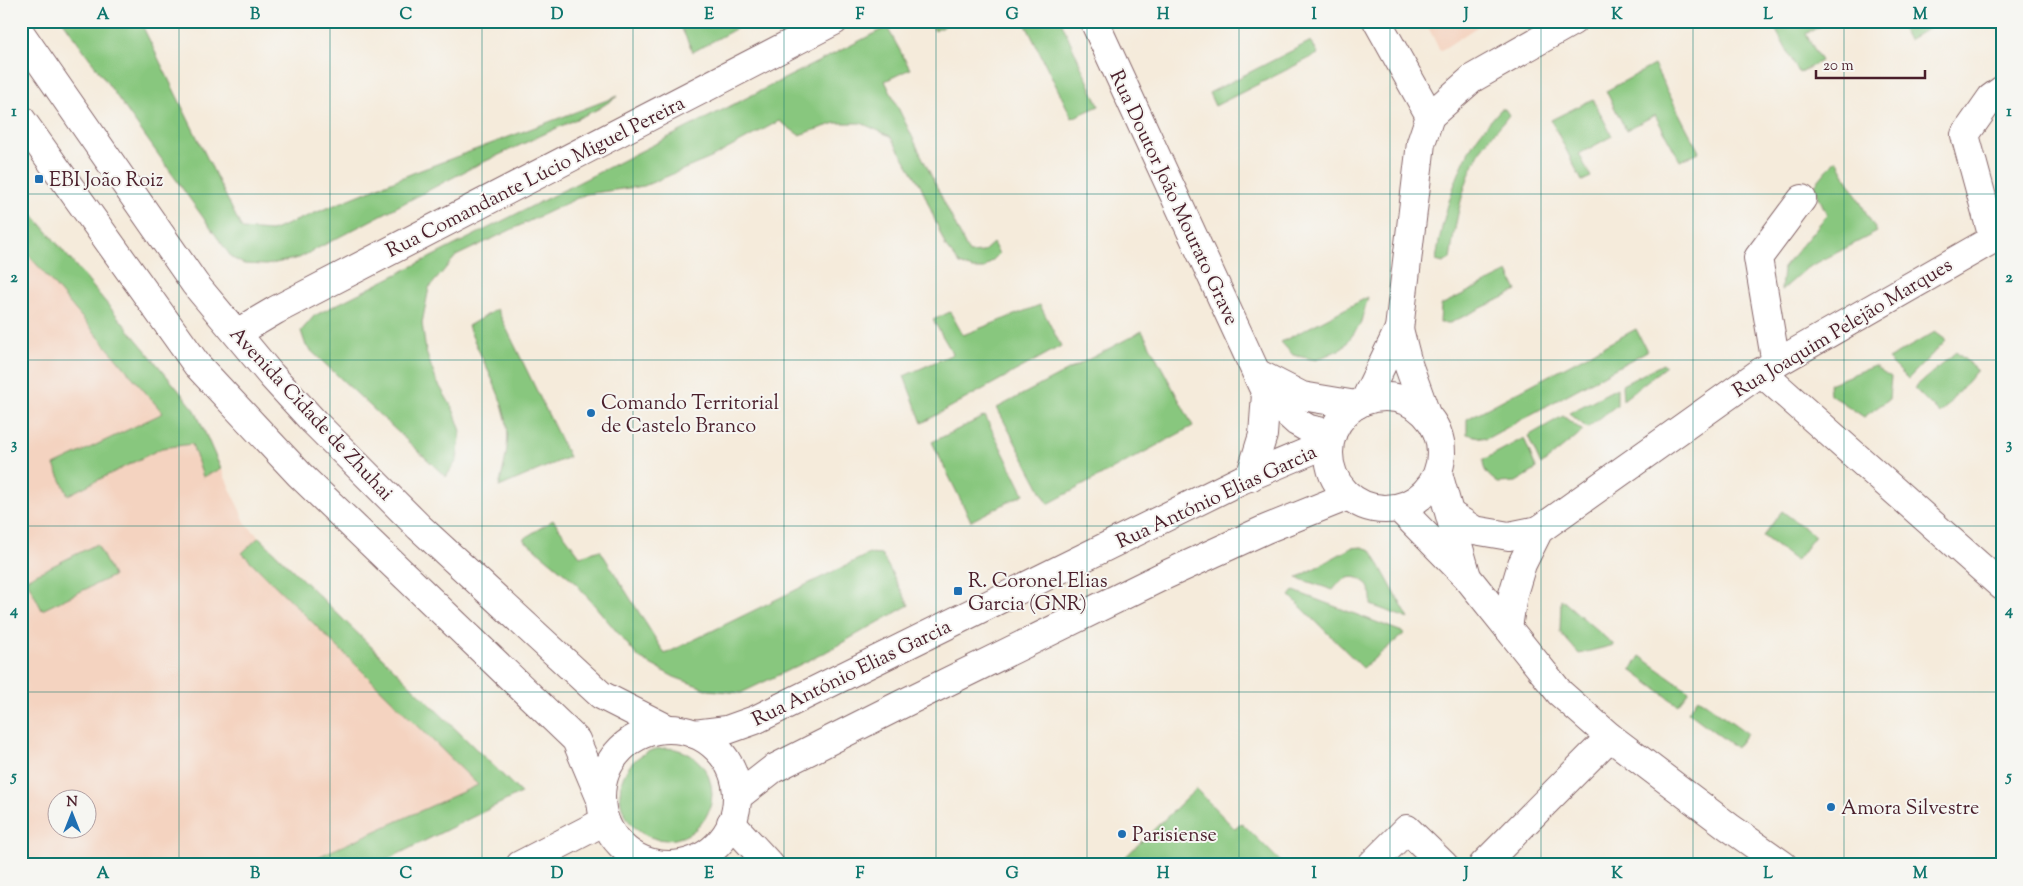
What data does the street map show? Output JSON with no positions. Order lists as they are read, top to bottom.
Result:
{
  "streets": {
    "street": [
      "Rua Comandante Lúcio Miguel Pereira",
      "Rua Doutor João Mourato Grave",
      "Rua Joaquim Pelejão Marques",
      "Avenida Cidade de Zhuhai",
      "Rua António Elias Garcia"
    ]
  },
  "crossings": [
    ["Rua Comandante Lúcio Miguel Pereira", "Avenida Cidade de Zhuhai"],
    ["Rua Doutor João Mourato Grave", "Rua António Elias Garcia"],
    ["Avenida Cidade de Zhuhai", "Rua António Elias Garcia"]
  ],
  "places": {
    "transit": ["EBI João Roiz", "R. Coronel Elias Garcia (GNR)"],
    "other": ["Comando Territorial de Castelo Branco", "Amora Silvestre", "Parisiense"]
  },
  "scale_bar": "20 m",
  "north": "top",
  "grid": {
    "columns": [
      "A",
      "B",
      "C",
      "D",
      "E",
      "F",
      "G",
      "H",
      "I",
      "J",
      "K",
      "L",
      "M"
    ],
    "rows": [
      "1",
      "2",
      "3",
      "4",
      "5"
    ]
  }
}
